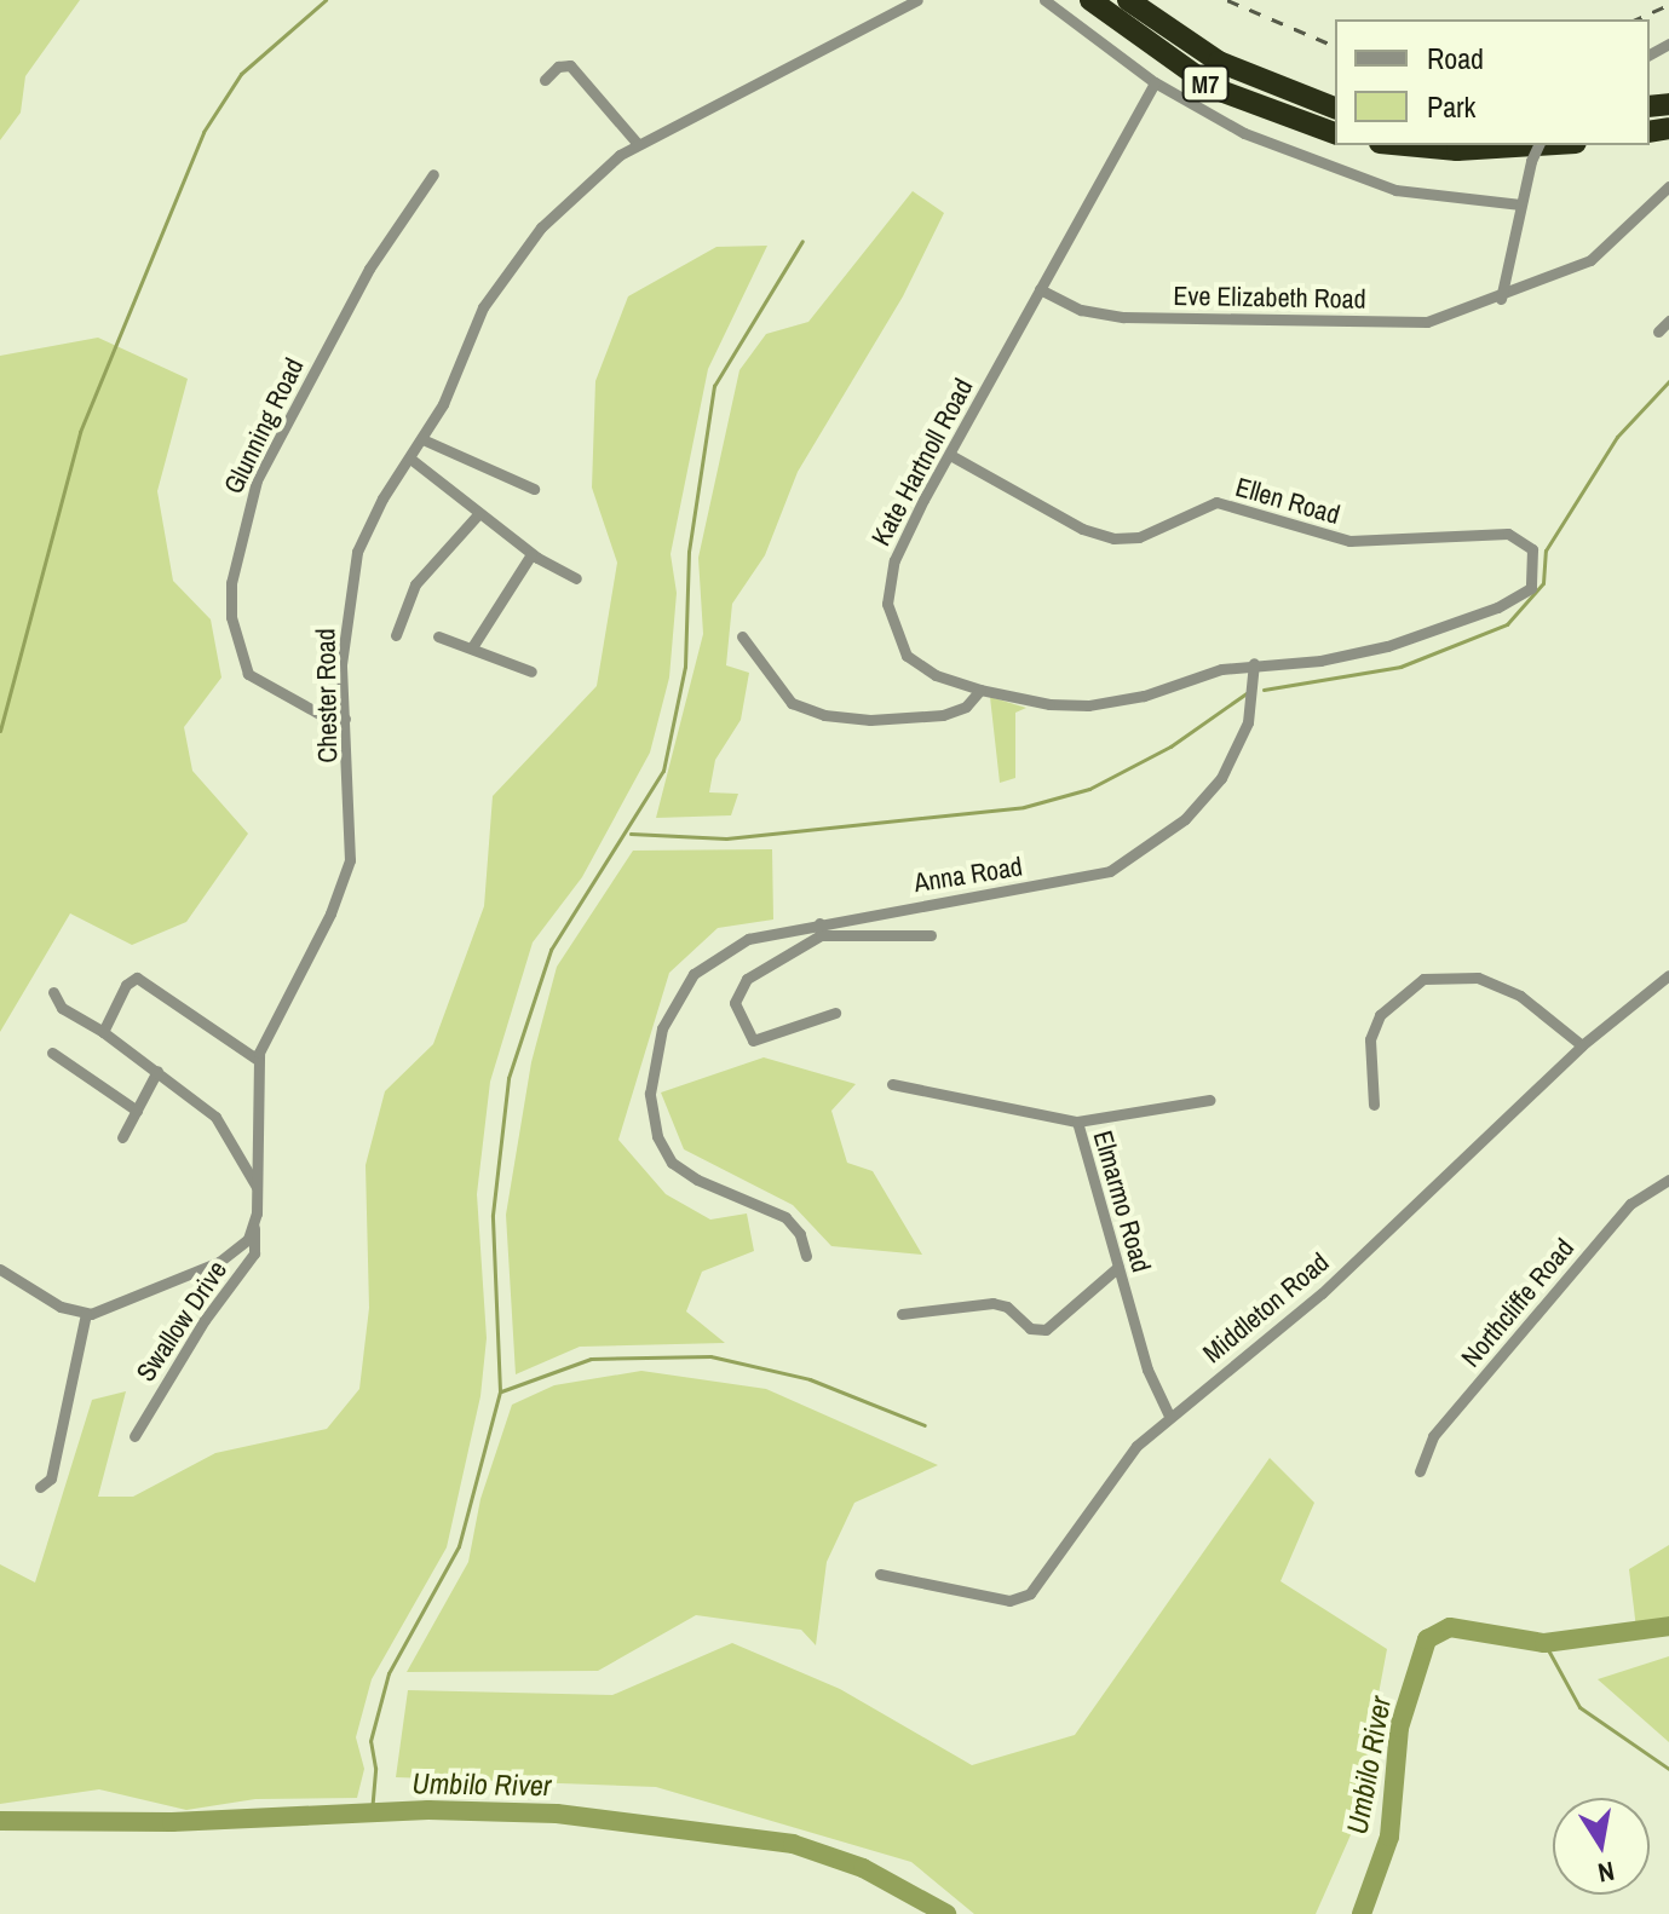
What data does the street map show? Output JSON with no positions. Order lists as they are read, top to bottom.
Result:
{
  "streets": {
    "highway": ["M7"],
    "street": [
      "Eve Elizabeth Road",
      "Glunning Road",
      "Kate Hartnoll Road",
      "Ellen Road",
      "Chester Road",
      "Anna Road",
      "Elmarmo Road",
      "Northcliffe Road",
      "Middleton Road",
      "Swallow Drive"
    ]
  },
  "crossings": [
    ["Eve Elizabeth Road", "Kate Hartnoll Road"],
    ["Glunning Road", "Chester Road"],
    ["Kate Hartnoll Road", "Ellen Road"],
    ["Kate Hartnoll Road", "Anna Road"],
    ["Chester Road", "Swallow Drive"],
    ["Elmarmo Road", "Middleton Road"]
  ],
  "water": ["Umbilo River"],
  "legend": ["Road", "Park"],
  "north": "bottom"
}
